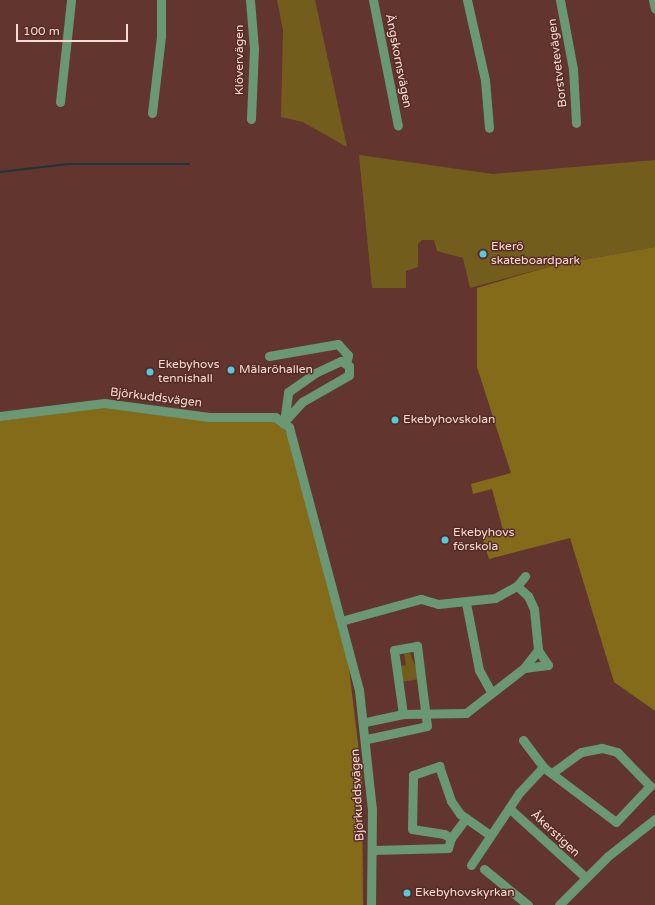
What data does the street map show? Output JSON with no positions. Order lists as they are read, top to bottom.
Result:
{
  "streets": {
    "street": [
      "Klövervägen",
      "Ängskornsvägen",
      "Borstvetevägen",
      "Björkuddsvägen",
      "Åkerstigen"
    ]
  },
  "places": [
    "Ekerö skateboardpark",
    "Mälaröhallen",
    "Ekebyhovs tennishall",
    "Ekebyhovskolan",
    "Ekebyhovs förskola",
    "Ekebyhovskyrkan"
  ],
  "scale_bar": "100 m"
}
